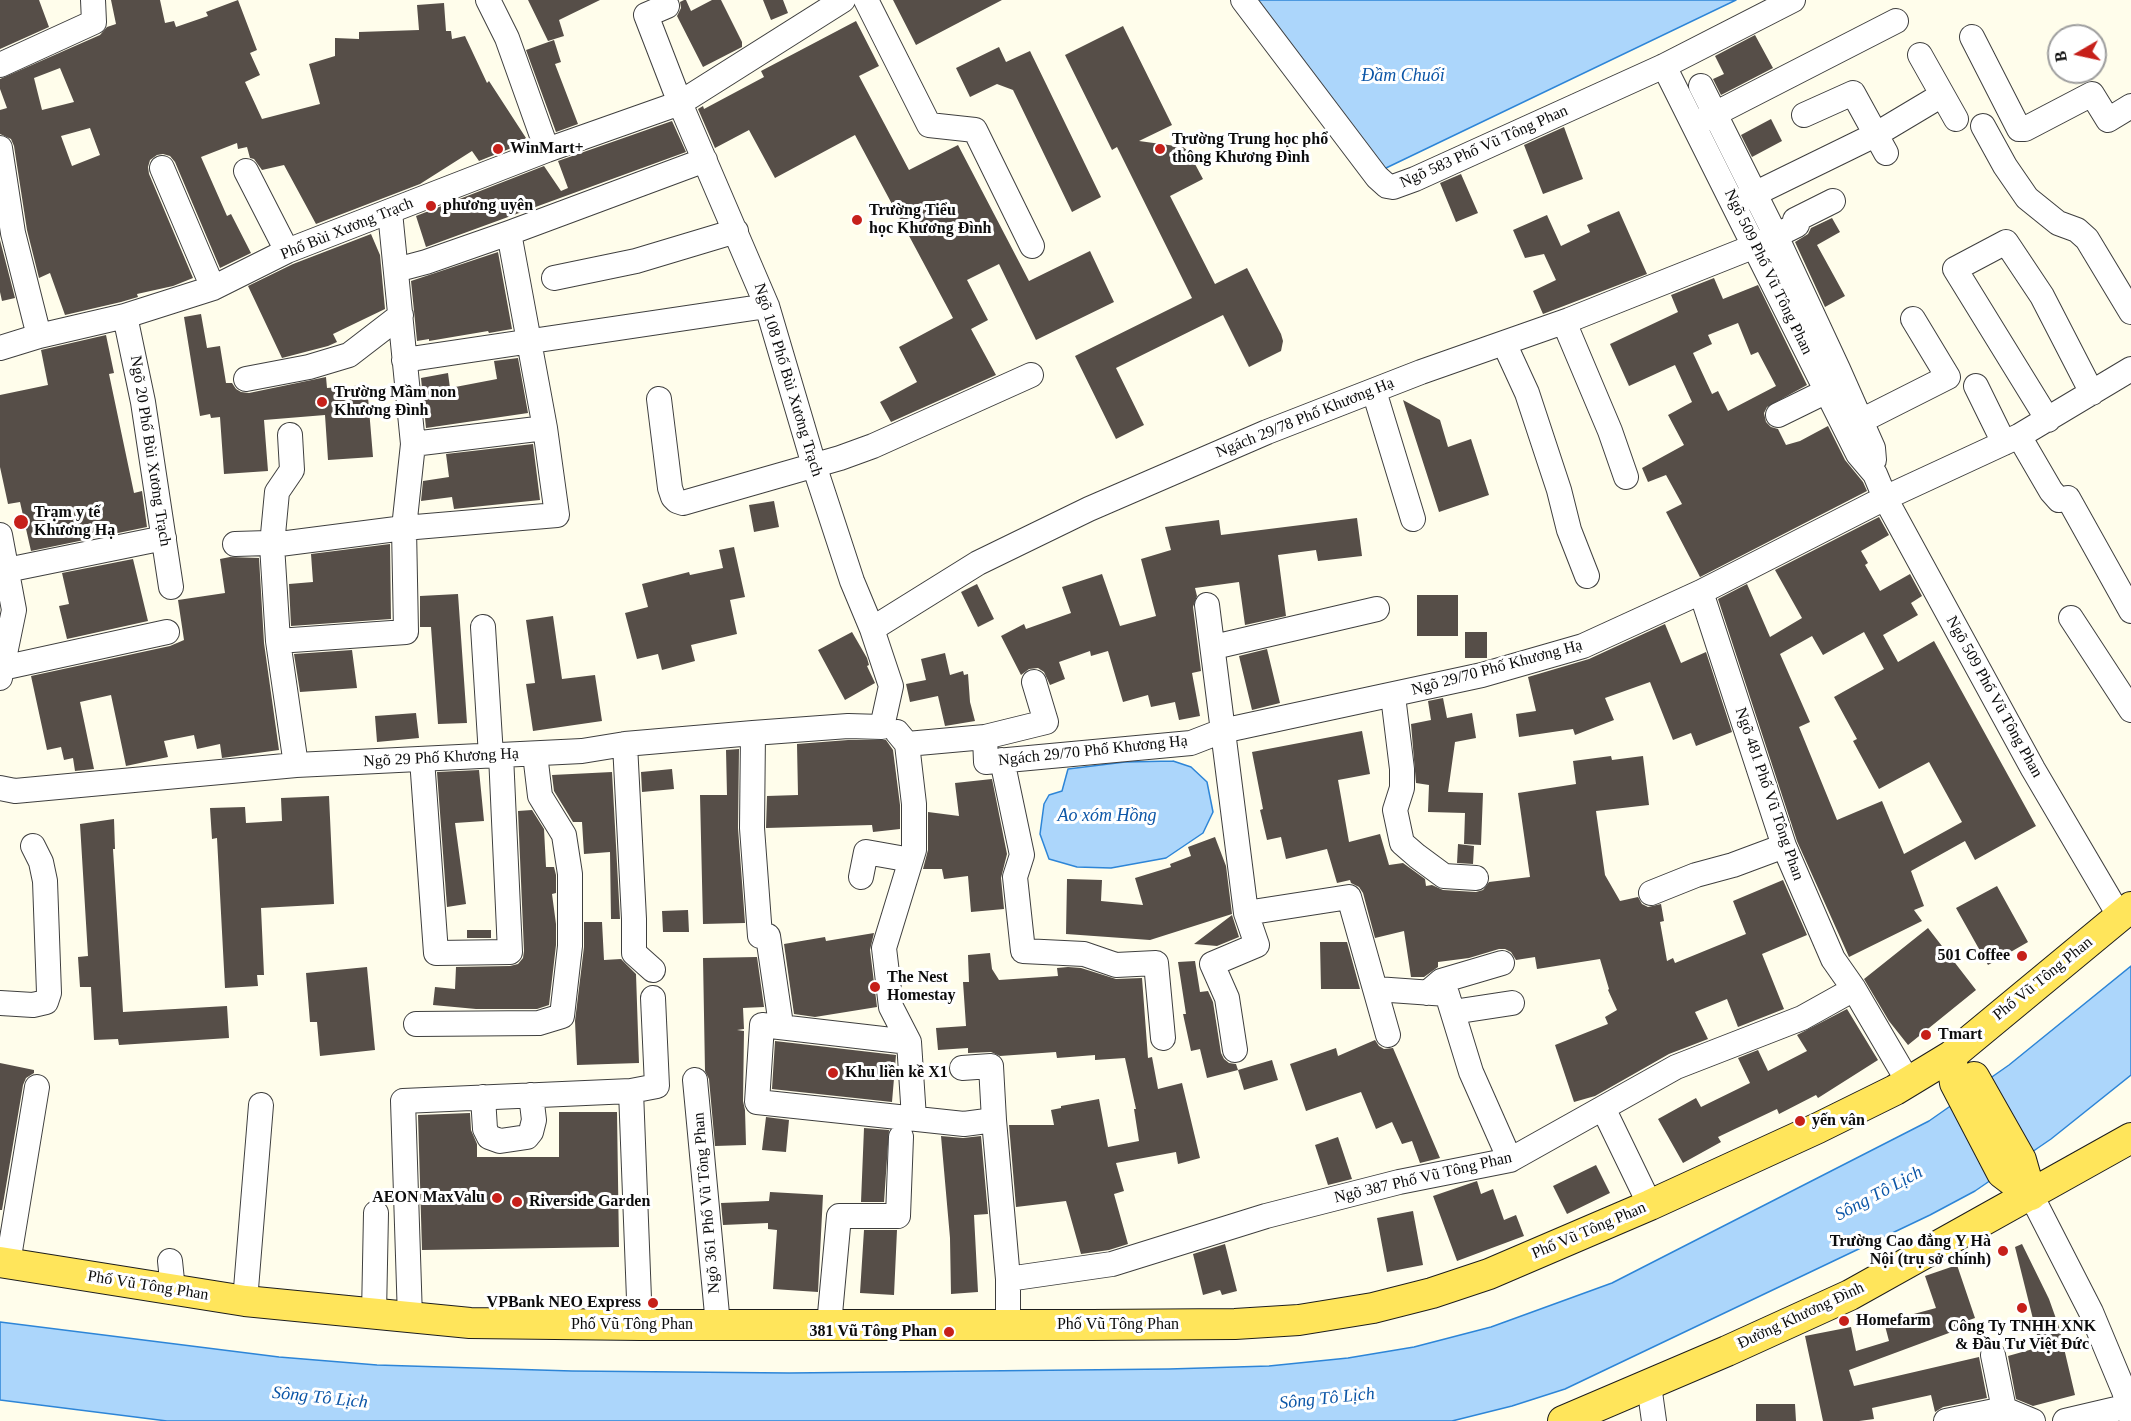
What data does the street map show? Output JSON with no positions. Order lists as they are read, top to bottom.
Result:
{
  "streets": {
    "main road": ["Phố Vũ Tông Phan", "Đường Khương Đình"],
    "street": [
      "Ngõ 583 Phố Vũ Tông Phan",
      "Phố Bùi Xương Trạch",
      "Ngõ 509 Phố Vũ Tông Phan",
      "Ngõ 108 Phố Bùi Xương Trạch",
      "Ngách 29/78 Phố Khương Hạ",
      "Ngõ 20 Phố Bùi Xương Trạch",
      "Ngõ 29/70 Phố Khương Hạ",
      "Ngách 29/70 Phố Khương Hạ",
      "Ngõ 29 Phố Khương Hạ",
      "Ngõ 481 Phố Vũ Tông Phan",
      "Ngõ 387 Phố Vũ Tông Phan",
      "Ngõ 361 Phố Vũ Tông Phan"
    ]
  },
  "crossings": [
    ["Ngõ 583 Phố Vũ Tông Phan", "Ngõ 509 Phố Vũ Tông Phan"],
    ["Phố Bùi Xương Trạch", "Ngõ 108 Phố Bùi Xương Trạch"],
    ["Phố Bùi Xương Trạch", "Ngõ 20 Phố Bùi Xương Trạch"],
    ["Ngõ 509 Phố Vũ Tông Phan", "Ngách 29/78 Phố Khương Hạ"],
    ["Ngõ 509 Phố Vũ Tông Phan", "Ngõ 29/70 Phố Khương Hạ"],
    ["Ngõ 509 Phố Vũ Tông Phan", "Phố Vũ Tông Phan"],
    ["Ngõ 108 Phố Bùi Xương Trạch", "Ngách 29/78 Phố Khương Hạ"],
    ["Ngõ 29/70 Phố Khương Hạ", "Ngách 29/70 Phố Khương Hạ"],
    ["Ngõ 29/70 Phố Khương Hạ", "Ngõ 481 Phố Vũ Tông Phan"],
    ["Ngõ 481 Phố Vũ Tông Phan", "Phố Vũ Tông Phan"],
    ["Ngõ 481 Phố Vũ Tông Phan", "Ngõ 387 Phố Vũ Tông Phan"],
    ["Phố Vũ Tông Phan", "Ngõ 361 Phố Vũ Tông Phan"]
  ],
  "water": ["Đầm Chuối", "Ao xóm Hồng", "Sông Tô Lịch"],
  "places": [
    "WinMart+",
    "Trường Trung học phổ thông Khương Đình",
    "phương uyên",
    "Trường Tiểu học Khương Đình",
    "Trường Mầm non Khương Đình",
    "Trạm y tế Khương Hạ",
    "501 Coffee",
    "The Nest Homestay",
    "Tmart",
    "Khu liền kề X1",
    "yến vân",
    "AEON MaxValu",
    "Riverside Garden",
    "Trường Cao đẳng Y Hà Nội (trụ sở chính)",
    "VPBank NEO Express",
    "Công Ty TNHH XNK & Đầu Tư Việt Đức",
    "Homefarm",
    "381 Vũ Tông Phan"
  ],
  "north": "left"
}
